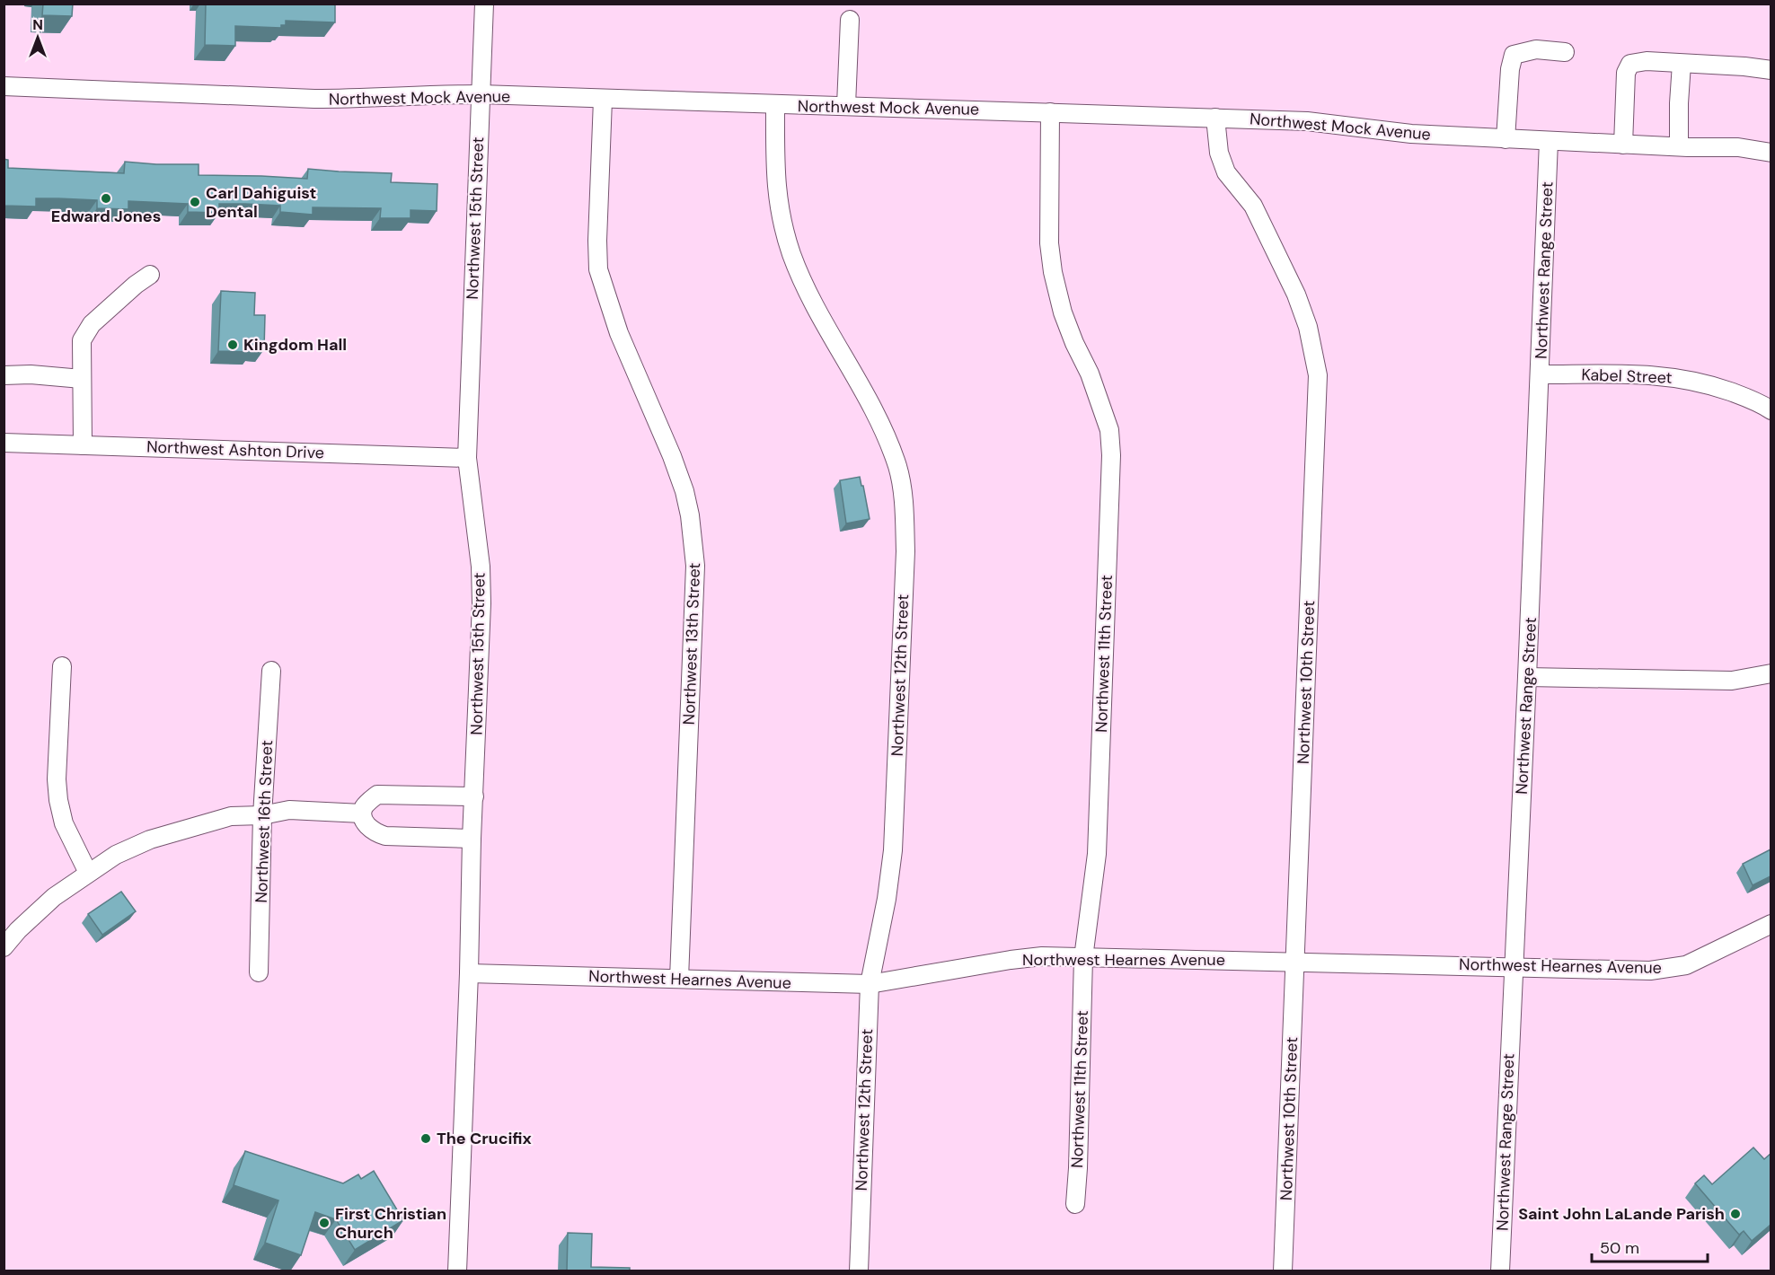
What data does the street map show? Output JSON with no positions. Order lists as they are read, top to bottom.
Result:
{
  "streets": {
    "street": [
      "Northwest Mock Avenue",
      "Northwest 15th Street",
      "Northwest Range Street",
      "Kabel Street",
      "Northwest Ashton Drive",
      "Northwest 13th Street",
      "Northwest 11th Street",
      "Northwest 12th Street",
      "Northwest 10th Street",
      "Northwest 16th Street",
      "Northwest Hearnes Avenue"
    ]
  },
  "crossings": [
    ["Northwest Mock Avenue", "Northwest 15th Street"],
    ["Northwest Mock Avenue", "Northwest Range Street"],
    ["Northwest Mock Avenue", "Northwest 13th Street"],
    ["Northwest Mock Avenue", "Northwest 11th Street"],
    ["Northwest Mock Avenue", "Northwest 12th Street"],
    ["Northwest Mock Avenue", "Northwest 10th Street"],
    ["Northwest 15th Street", "Northwest Ashton Drive"],
    ["Northwest 15th Street", "Northwest Hearnes Avenue"],
    ["Northwest Range Street", "Kabel Street"],
    ["Northwest Range Street", "Northwest Hearnes Avenue"],
    ["Northwest 13th Street", "Northwest Hearnes Avenue"],
    ["Northwest 11th Street", "Northwest Hearnes Avenue"],
    ["Northwest 12th Street", "Northwest Hearnes Avenue"],
    ["Northwest 10th Street", "Northwest Hearnes Avenue"]
  ],
  "places": [
    "Edward Jones",
    "Carl Dahiguist Dental",
    "Kingdom Hall",
    "The Crucifix",
    "Saint John LaLande Parish",
    "First Christian Church"
  ],
  "scale_bar": "50 m",
  "north": "top"
}
